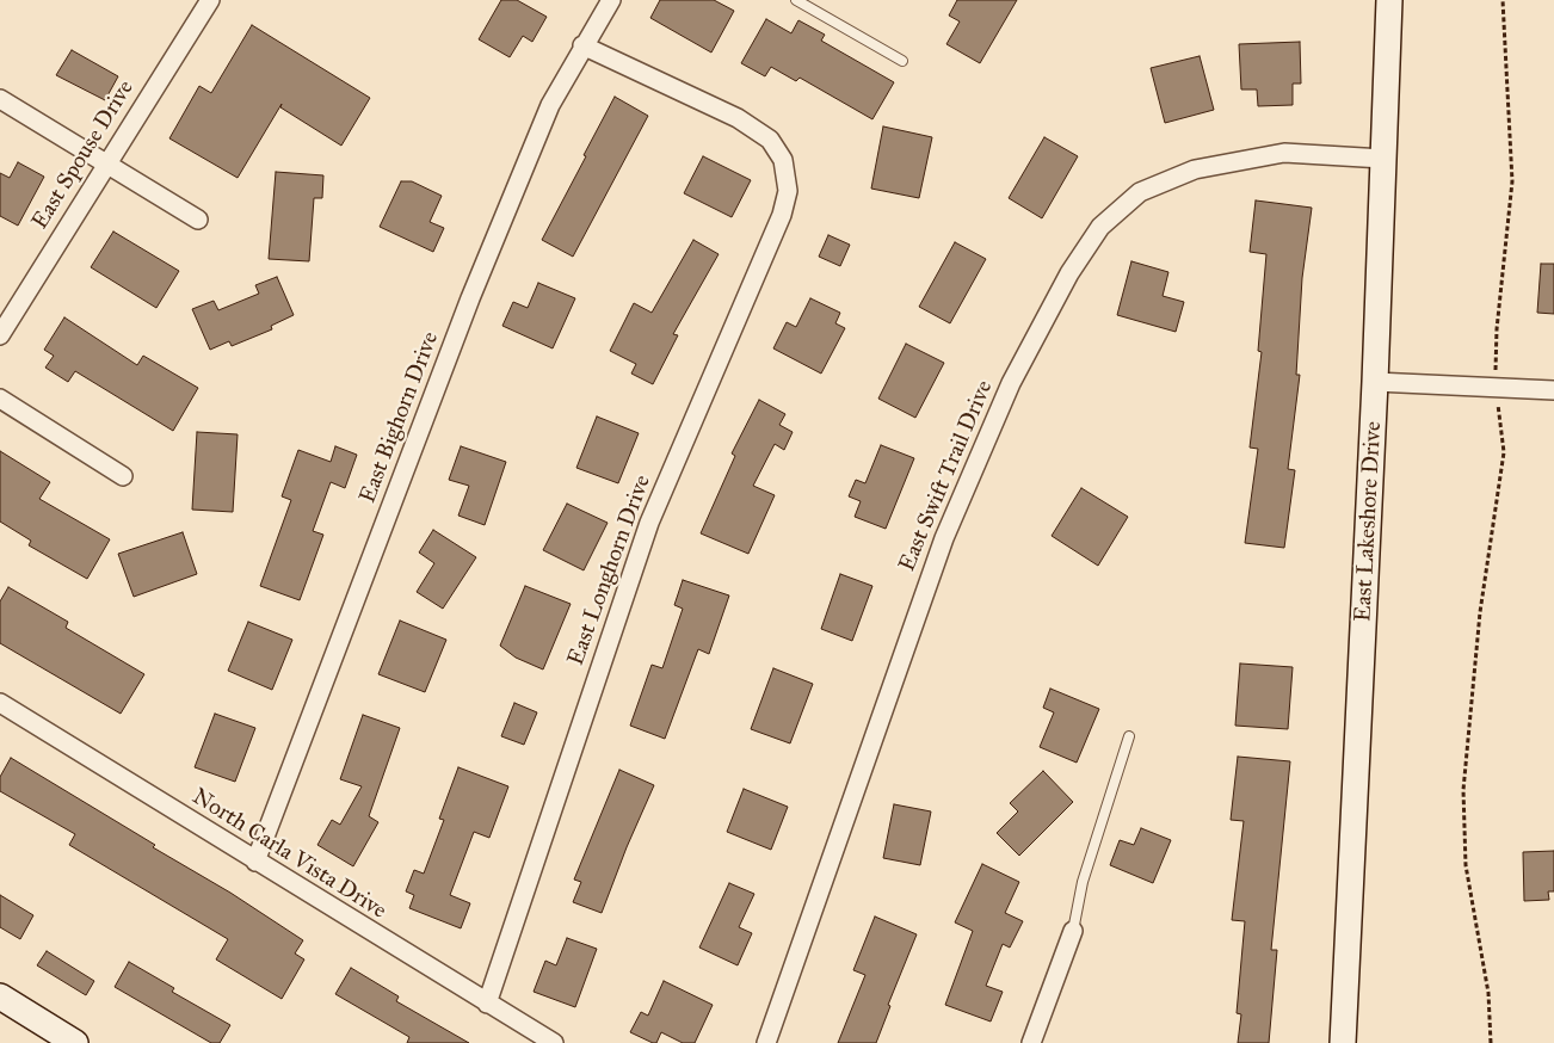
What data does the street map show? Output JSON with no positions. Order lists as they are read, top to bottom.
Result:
{
  "streets": {
    "main road": ["East Lakeshore Drive"],
    "street": [
      "East Spouse Drive",
      "East Bighorn Drive",
      "East Swift Trail Drive",
      "East Longhorn Drive",
      "North Carla Vista Drive"
    ]
  },
  "crossings": [
    ["East Bighorn Drive", "East Longhorn Drive"],
    ["East Bighorn Drive", "North Carla Vista Drive"],
    ["East Swift Trail Drive", "East Lakeshore Drive"],
    ["East Longhorn Drive", "North Carla Vista Drive"]
  ]
}
